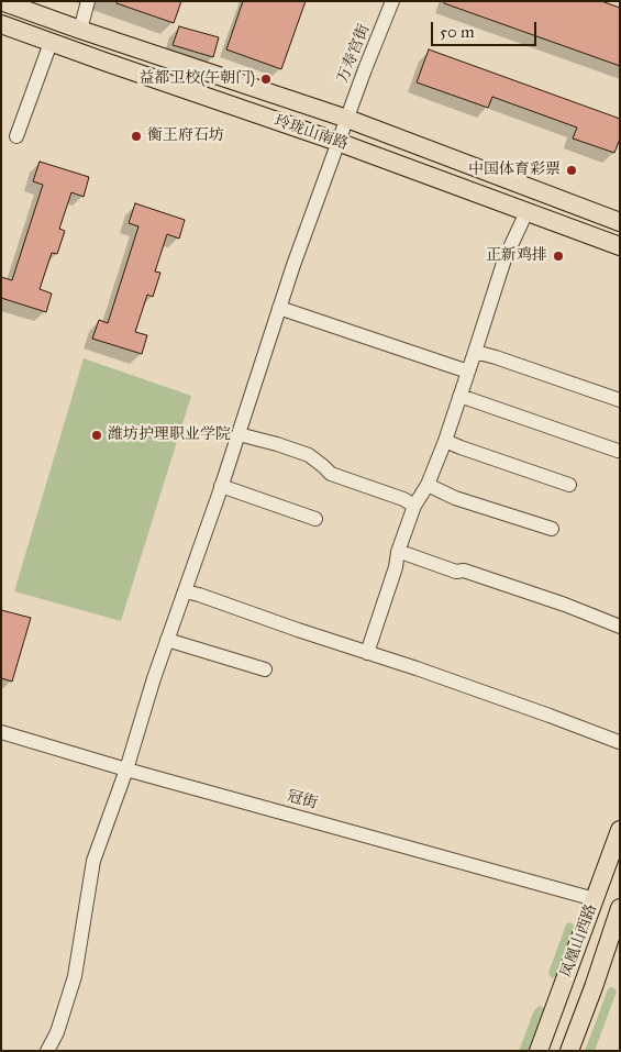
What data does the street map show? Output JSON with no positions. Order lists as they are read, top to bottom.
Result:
{
  "streets": {
    "main road": ["玲珑山南路", "凤凰山西路"],
    "street": ["万寿宫街", "冠街"]
  },
  "crossings": [
    ["万寿宫街", "玲珑山南路"],
    ["万寿宫街", "冠街"],
    ["冠街", "凤凰山西路"]
  ],
  "places": [
    "益都卫校(午朝门)",
    "衡王府石坊",
    "中国体育彩票",
    "正新鸡排",
    "潍坊护理职业学院"
  ],
  "scale_bar": "50 m"
}
